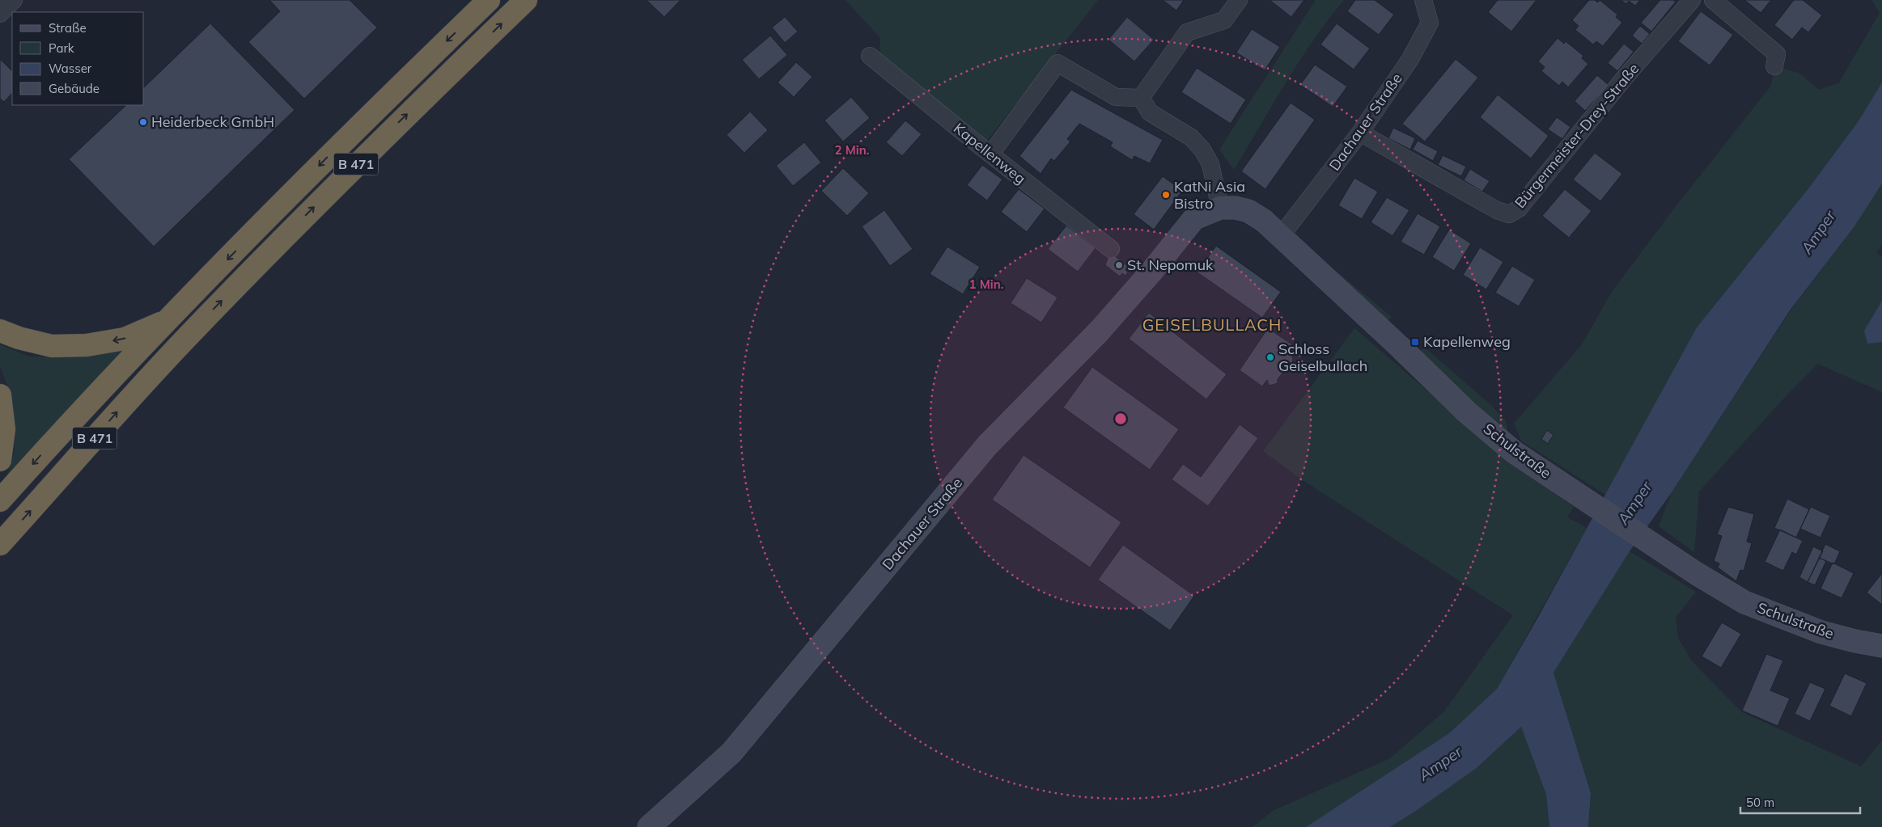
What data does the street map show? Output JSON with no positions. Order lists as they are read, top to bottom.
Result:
{
  "streets": {
    "highway": ["B 471"],
    "street": [
      "Dachauer Straße",
      "Bürgermeister-Drey-Straße",
      "Kapellenweg",
      "Schulstraße"
    ]
  },
  "crossings": [
    ["Dachauer Straße", "Bürgermeister-Drey-Straße"],
    ["Dachauer Straße", "Schulstraße"]
  ],
  "districts": ["GEISELBULLACH"],
  "water": ["Amper"],
  "places": {
    "other": [
      "Heiderbeck GmbH",
      "KatNi Asia Bistro",
      "St. Nepomuk",
      "Schloss Geiselbullach"
    ],
    "transit": ["Kapellenweg"]
  },
  "legend": [
    "Straße",
    "Park",
    "Wasser",
    "Gebäude"
  ],
  "scale_bar": "50 m",
  "rings": ["2 Min.", "1 Min."]
}
